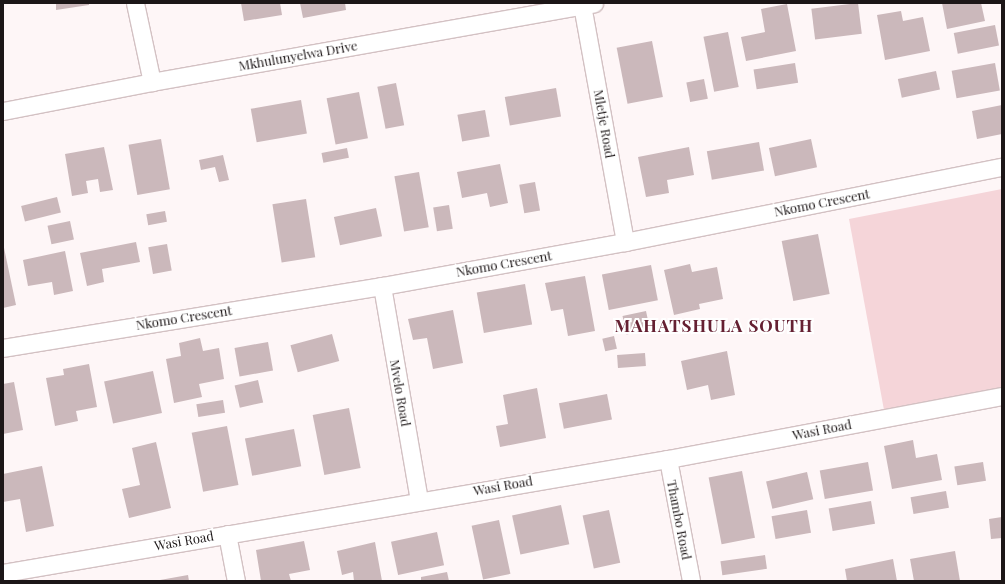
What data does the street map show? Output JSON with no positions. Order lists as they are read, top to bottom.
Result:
{
  "streets": {
    "street": [
      "Mkhulunyelwa Drive",
      "Mletje Road",
      "Nkomo Crescent",
      "Mvelo Road",
      "Wasi Road",
      "Thambo Road"
    ]
  },
  "crossings": [
    ["Mkhulunyelwa Drive", "Mletje Road"],
    ["Mletje Road", "Nkomo Crescent"],
    ["Nkomo Crescent", "Mvelo Road"],
    ["Mvelo Road", "Wasi Road"],
    ["Wasi Road", "Thambo Road"]
  ],
  "districts": ["MAHATSHULA SOUTH"]
}
